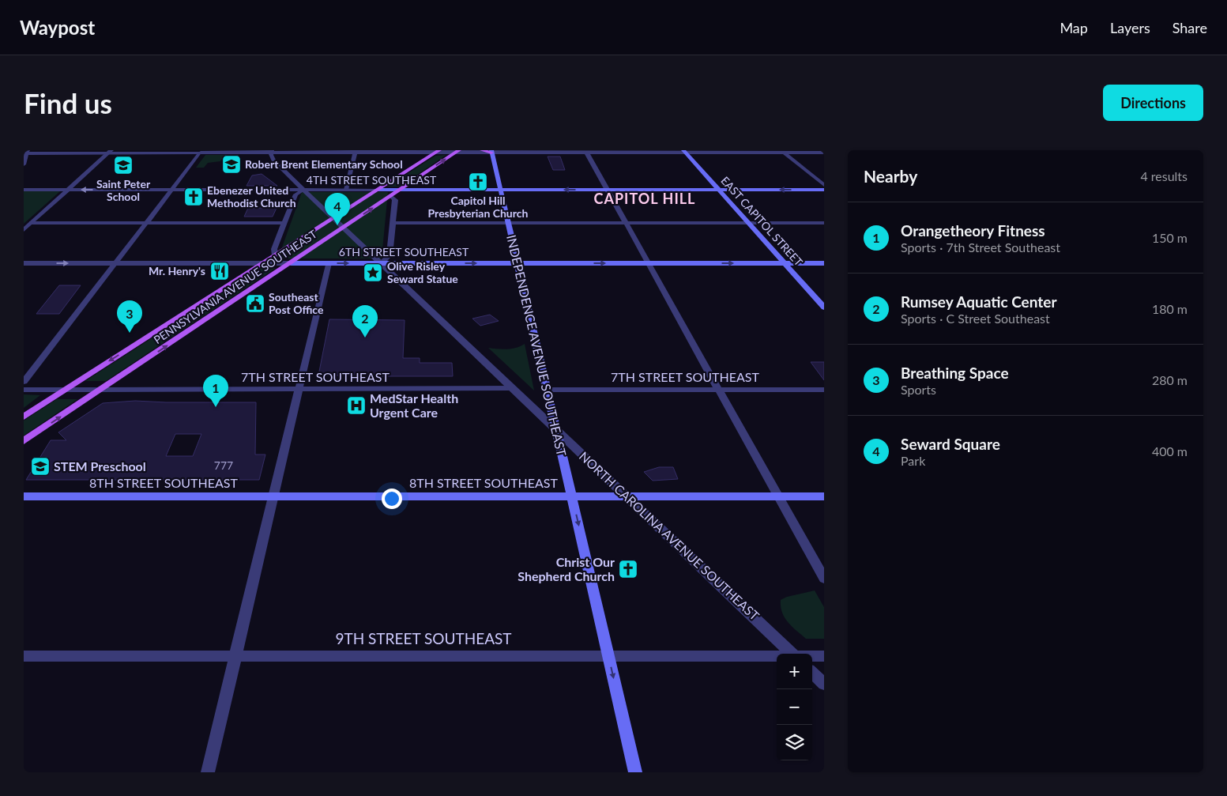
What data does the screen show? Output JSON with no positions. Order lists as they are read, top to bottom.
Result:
{
  "streets": {
    "main road": [
      "4TH STREET SOUTHEAST",
      "EAST CAPITOL STREET",
      "6TH STREET SOUTHEAST",
      "PENNSYLVANIA AVENUE SOUTHEAST",
      "INDEPENDENCE AVENUE SOUTHEAST",
      "8TH STREET SOUTHEAST"
    ],
    "street": ["7TH STREET SOUTHEAST", "NORTH CAROLINA AVENUE SOUTHEAST", "9TH STREET SOUTHEAST"]
  },
  "crossings": [
    ["4TH STREET SOUTHEAST", "EAST CAPITOL STREET"],
    ["4TH STREET SOUTHEAST", "PENNSYLVANIA AVENUE SOUTHEAST"],
    ["4TH STREET SOUTHEAST", "INDEPENDENCE AVENUE SOUTHEAST"],
    ["4TH STREET SOUTHEAST", "NORTH CAROLINA AVENUE SOUTHEAST"],
    ["EAST CAPITOL STREET", "6TH STREET SOUTHEAST"],
    ["6TH STREET SOUTHEAST", "PENNSYLVANIA AVENUE SOUTHEAST"],
    ["6TH STREET SOUTHEAST", "INDEPENDENCE AVENUE SOUTHEAST"],
    ["6TH STREET SOUTHEAST", "NORTH CAROLINA AVENUE SOUTHEAST"],
    ["PENNSYLVANIA AVENUE SOUTHEAST", "7TH STREET SOUTHEAST"],
    ["PENNSYLVANIA AVENUE SOUTHEAST", "NORTH CAROLINA AVENUE SOUTHEAST"],
    ["INDEPENDENCE AVENUE SOUTHEAST", "7TH STREET SOUTHEAST"],
    ["INDEPENDENCE AVENUE SOUTHEAST", "8TH STREET SOUTHEAST"],
    ["INDEPENDENCE AVENUE SOUTHEAST", "NORTH CAROLINA AVENUE SOUTHEAST"],
    ["INDEPENDENCE AVENUE SOUTHEAST", "9TH STREET SOUTHEAST"],
    ["7TH STREET SOUTHEAST", "NORTH CAROLINA AVENUE SOUTHEAST"],
    ["8TH STREET SOUTHEAST", "NORTH CAROLINA AVENUE SOUTHEAST"]
  ],
  "one_way": ["6TH STREET SOUTHEAST", "INDEPENDENCE AVENUE SOUTHEAST"],
  "districts": ["CAPITOL HILL"],
  "places": {
    "school or university": ["Robert Brent Elementary School", "Saint Peter School", "STEM Preschool"],
    "church": ["Capitol Hill Presbyterian Church", "Ebenezer United Methodist Church", "Christ Our Shepherd Church"],
    "restaurant": ["Mr. Henry's"],
    "place": ["Olive Risley Seward Statue"],
    "public building": ["Southeast Post Office"],
    "hospital": ["MedStar Health Urgent Care"]
  },
  "house_numbers": ["777"],
  "page": {
    "header": "Waypost",
    "nav": ["Map", "Layers", "Share"],
    "buttons": "Directions",
    "title": "Find us",
    "heading": ["Nearby", "4 results"],
    "pins": [
      "4",
      "3",
      "2",
      "1"
    ],
    "list": [
      {
        "mark": "1",
        "name": "Orangetheory Fitness",
        "note": "Sports · 7th Street Southeast",
        "value": "150 m"
      },
      {
        "mark": "2",
        "name": "Rumsey Aquatic Center",
        "note": "Sports · C Street Southeast",
        "value": "180 m"
      },
      {
        "mark": "3",
        "name": "Breathing Space",
        "note": "Sports",
        "value": "280 m"
      },
      {
        "mark": "4",
        "name": "Seward Square",
        "note": "Park",
        "value": "400 m"
      }
    ],
    "map_buttons": ["+", "−"]
  }
}
